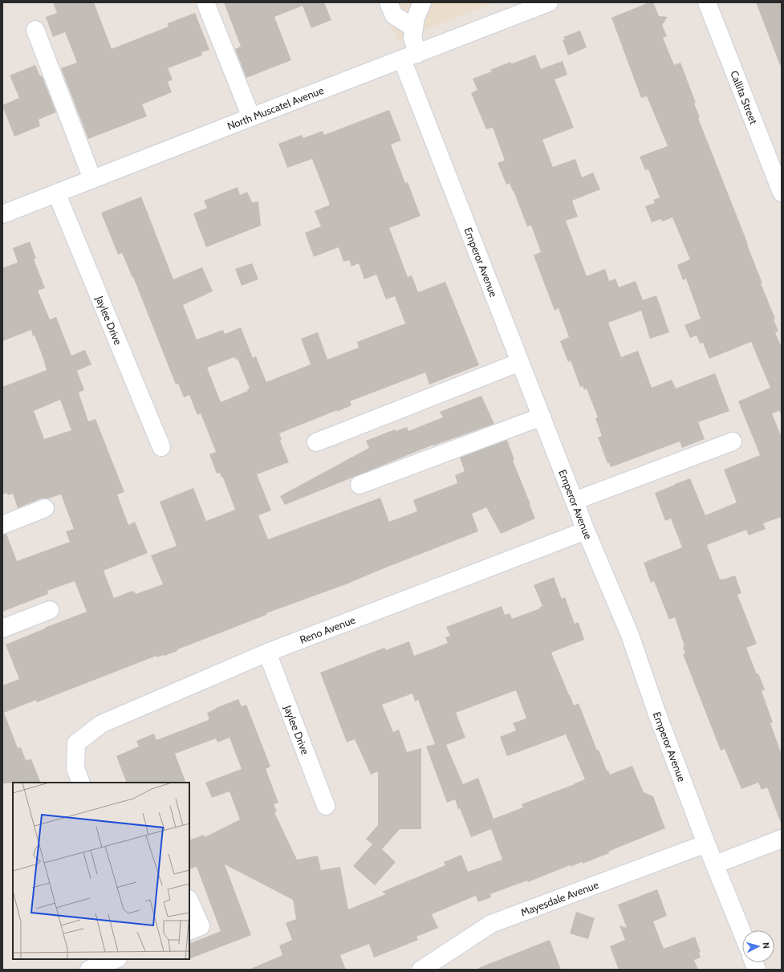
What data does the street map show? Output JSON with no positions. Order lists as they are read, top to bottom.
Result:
{
  "streets": {
    "street": [
      "Callita Street",
      "North Muscatel Avenue",
      "Emperor Avenue",
      "Jaylee Drive",
      "Reno Avenue",
      "Mayesdale Avenue"
    ]
  },
  "crossings": [
    ["North Muscatel Avenue", "Emperor Avenue"],
    ["North Muscatel Avenue", "Jaylee Drive"],
    ["Emperor Avenue", "Reno Avenue"],
    ["Emperor Avenue", "Mayesdale Avenue"],
    ["Jaylee Drive", "Reno Avenue"]
  ],
  "north": "right"
}
